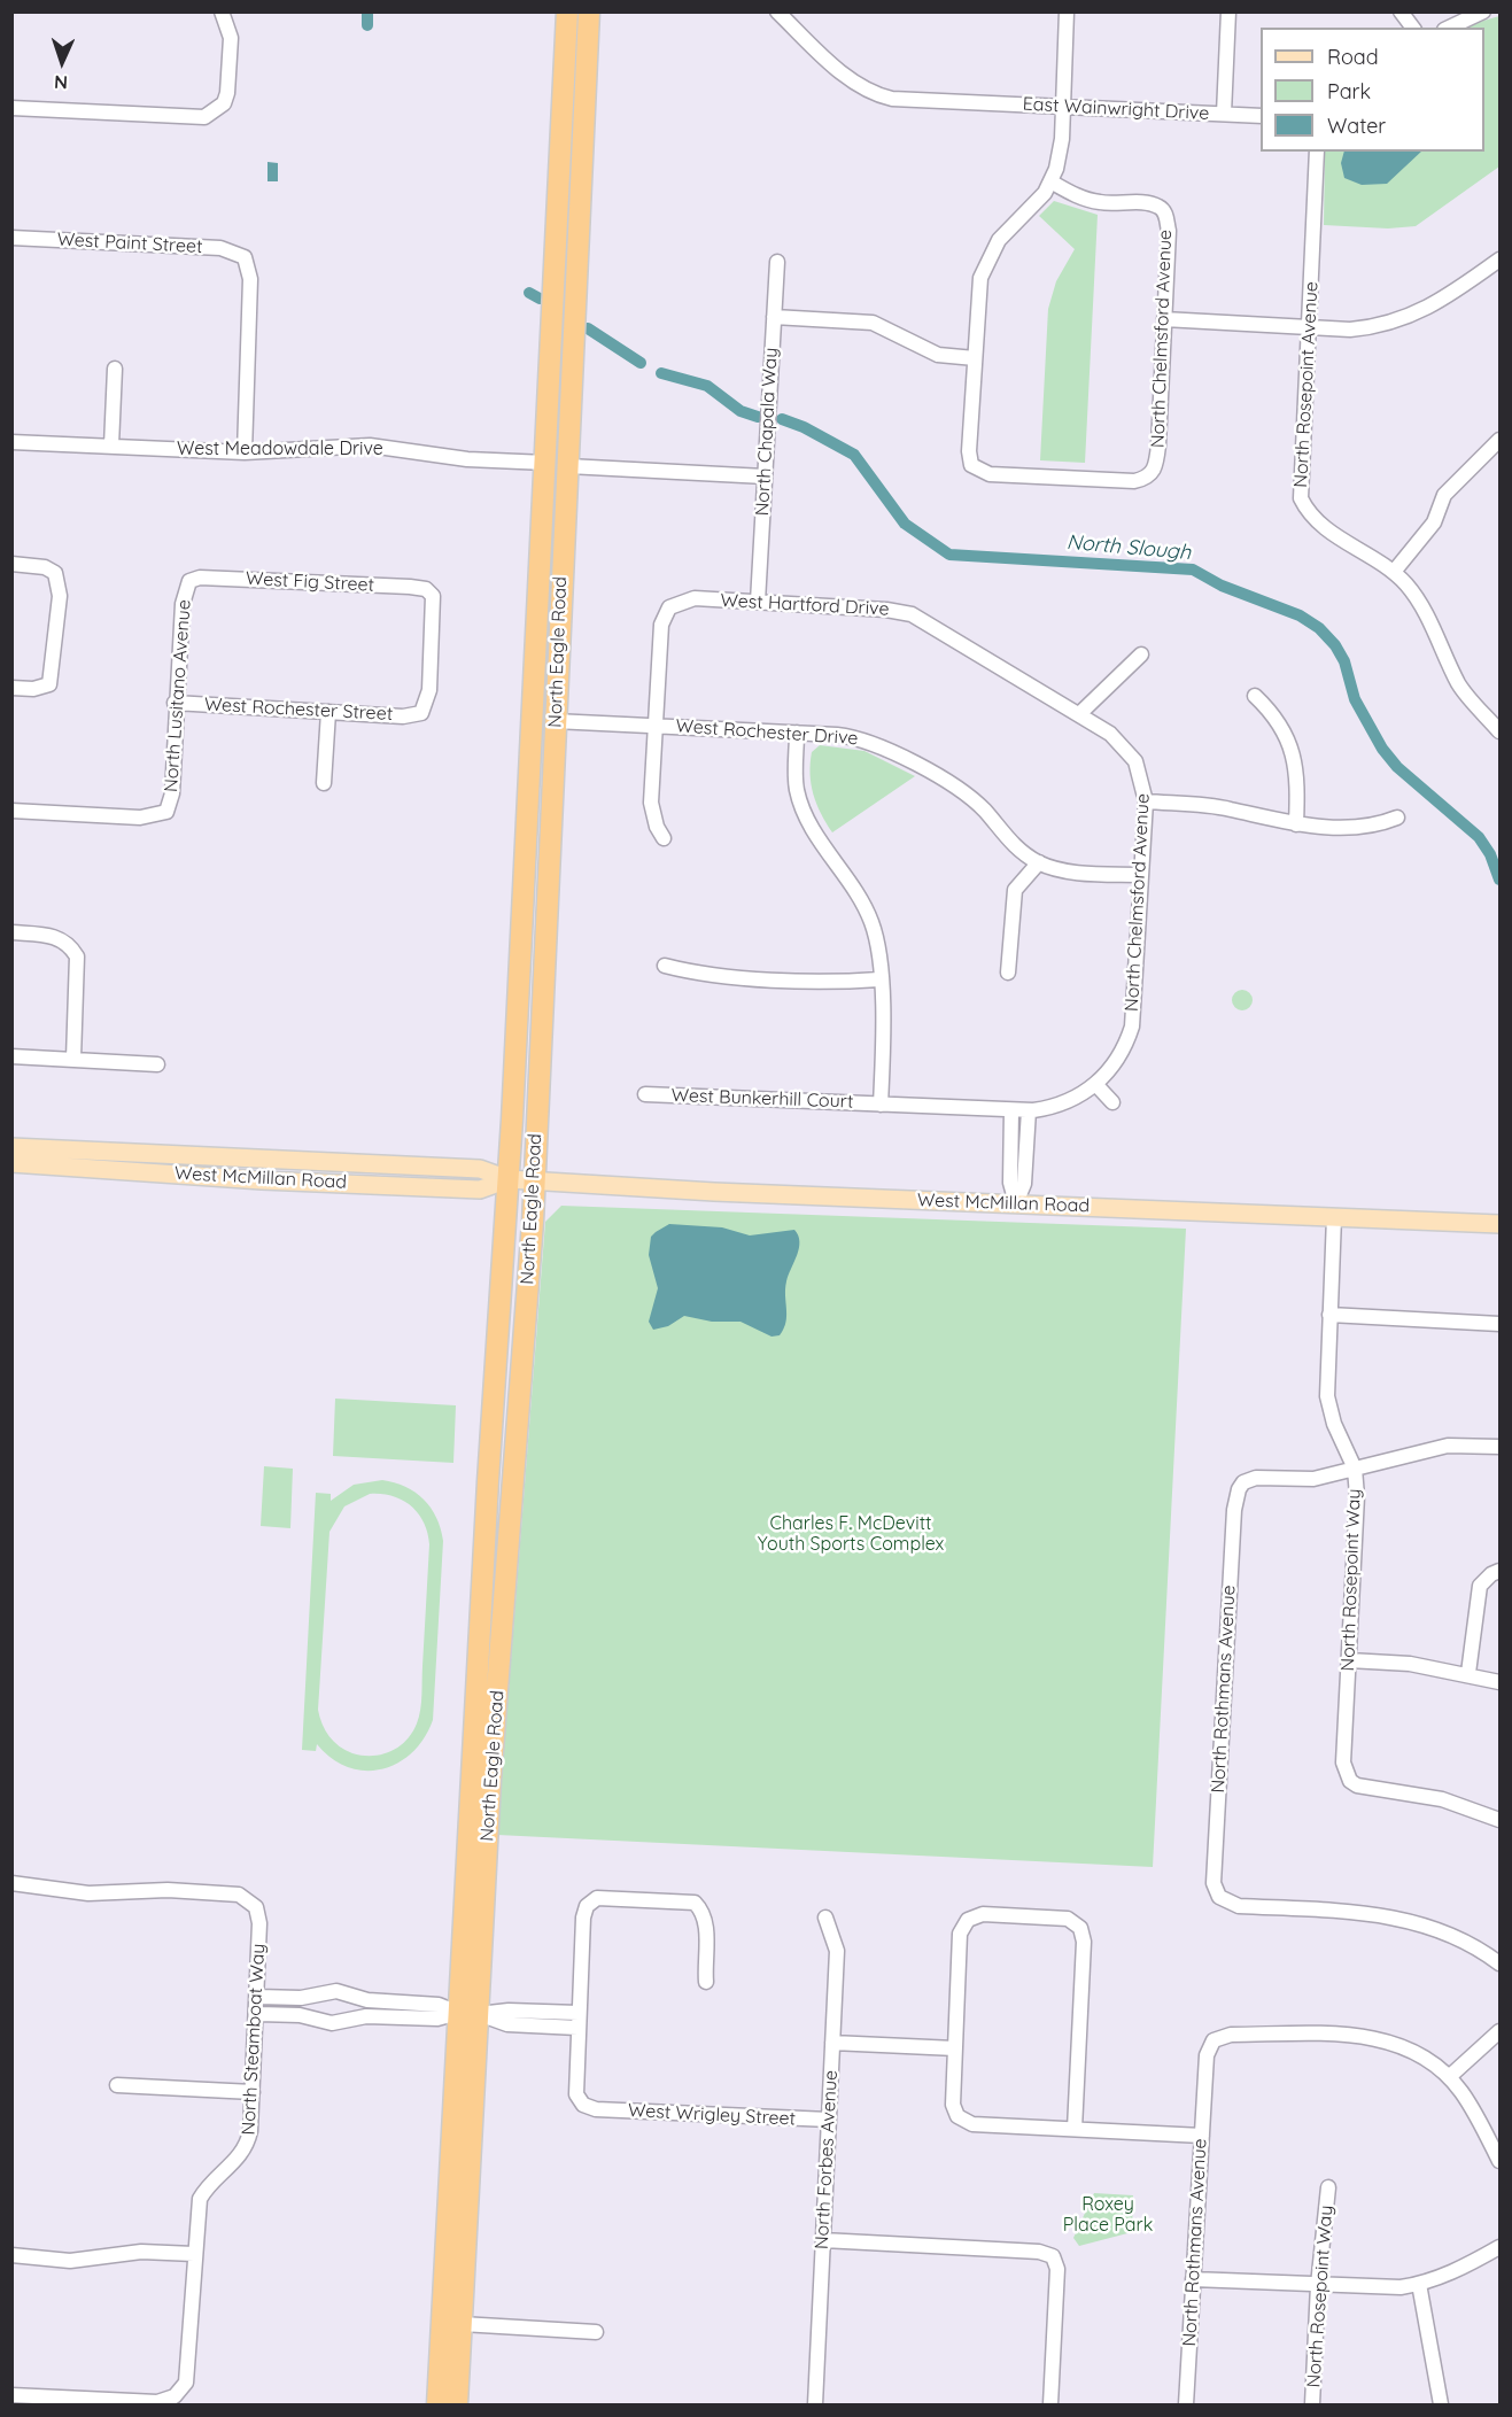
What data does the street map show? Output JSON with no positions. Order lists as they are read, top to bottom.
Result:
{
  "streets": {
    "highway": ["North Eagle Road"],
    "main road": ["West McMillan Road"],
    "street": [
      "East Wainwright Drive",
      "West Paint Street",
      "North Chelmsford Avenue",
      "North Rosepoint Avenue",
      "North Chapala Way",
      "West Meadowdale Drive",
      "West Fig Street",
      "West Hartford Drive",
      "North Lusitano Avenue",
      "West Rochester Street",
      "West Rochester Drive",
      "West Bunkerhill Court",
      "North Rosepoint Way",
      "North Rothmans Avenue",
      "North Steamboat Way",
      "West Wrigley Street",
      "North Forbes Avenue"
    ]
  },
  "crossings": [
    ["West Paint Street", "West Meadowdale Drive"],
    ["North Chelmsford Avenue", "West Hartford Drive"],
    ["North Chelmsford Avenue", "West Rochester Drive"],
    ["North Chelmsford Avenue", "West Bunkerhill Court"],
    ["North Chapala Way", "West Hartford Drive"],
    ["West Meadowdale Drive", "North Eagle Road"],
    ["West Fig Street", "North Lusitano Avenue"],
    ["West Fig Street", "West Rochester Street"],
    ["West Hartford Drive", "West Rochester Drive"],
    ["North Eagle Road", "West Rochester Drive"],
    ["North Eagle Road", "West McMillan Road"],
    ["North Lusitano Avenue", "West Rochester Street"],
    ["West McMillan Road", "North Rosepoint Way"],
    ["North Rosepoint Way", "North Rothmans Avenue"],
    ["West Wrigley Street", "North Forbes Avenue"]
  ],
  "water": ["North Slough"],
  "parks": ["Charles F. McDevitt Youth Sports Complex", "Roxey Place Park"],
  "legend": ["Road", "Park", "Water"],
  "north": "bottom"
}
